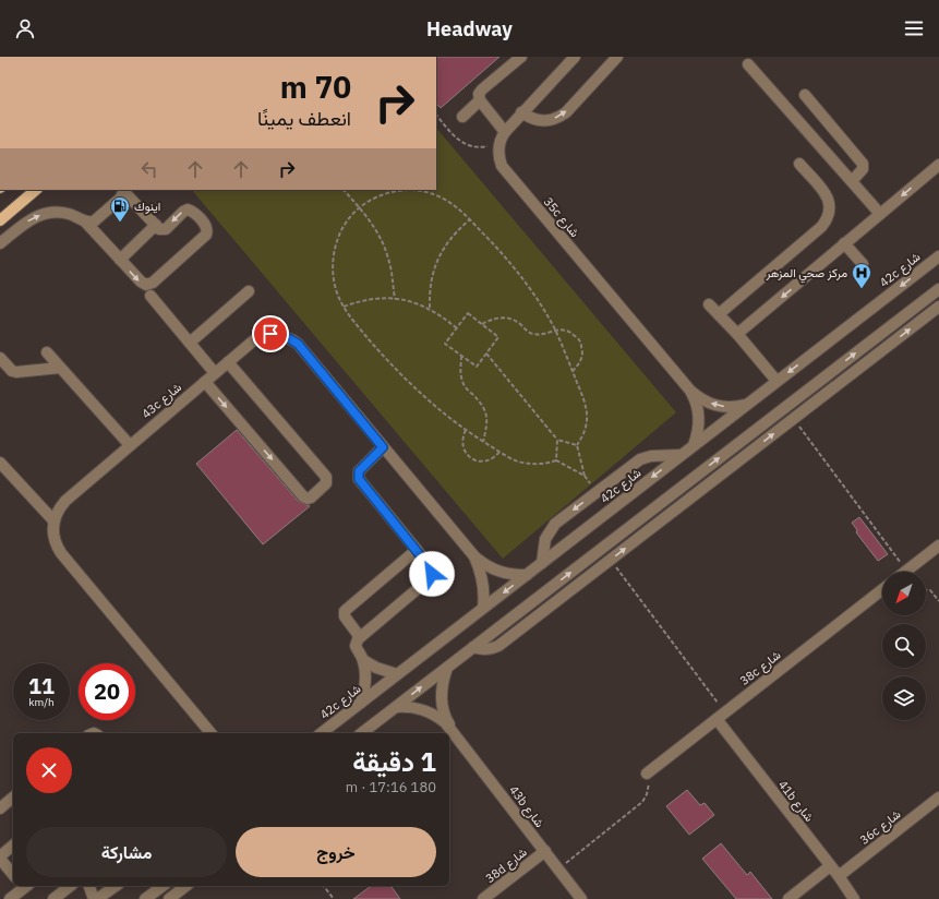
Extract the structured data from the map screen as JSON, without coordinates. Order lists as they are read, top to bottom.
{
  "streets": {
    "street": [
      "35c شارع",
      "42c شارع",
      "43c شارع",
      "38c شارع",
      "41b شارع",
      "43b شارع",
      "36c شارع",
      "38d شارع"
    ]
  },
  "crossings": [
    ["35c شارع", "42c شارع"],
    ["42c شارع", "43c شارع"],
    ["38c شارع", "41b شارع"],
    ["41b شارع", "36c شارع"],
    ["43b شارع", "38d شارع"]
  ],
  "places": {
    "fuel station": ["اينوك"],
    "hospital": ["مركز صحي المزهر"]
  },
  "north": "bottom left",
  "page": {
    "header": "Headway",
    "turn": ["70 m", "انعطف يمينًا"],
    "speed": "11 km/h",
    "limit": "20",
    "heading": ["1 دقيقة", "180 m · 17:16"],
    "buttons": ["خروج", "مشاركة"]
  }
}
